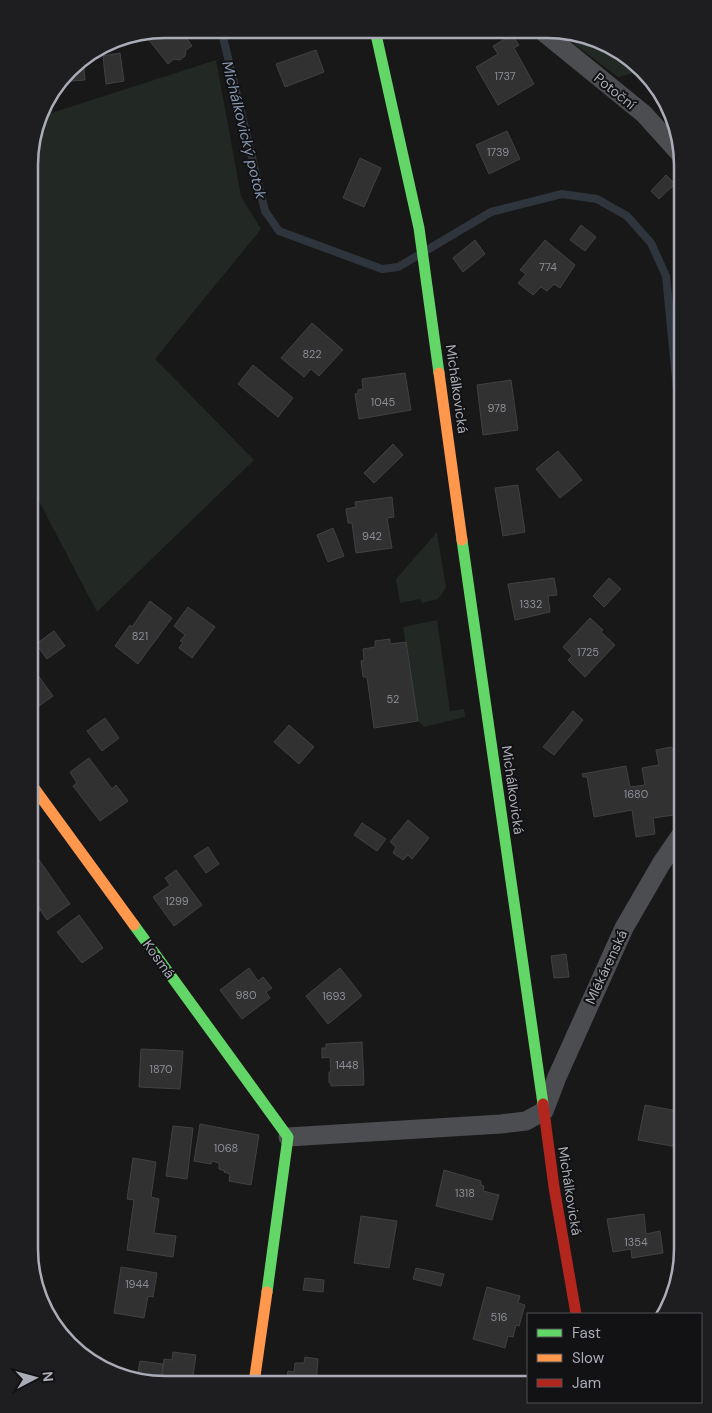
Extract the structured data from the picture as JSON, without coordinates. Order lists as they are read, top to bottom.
{
  "streets": {
    "street": [
      "Potoční",
      "Michálkovická",
      "Kosmá",
      "Mlékárenská"
    ]
  },
  "crossings": [
    ["Michálkovická", "Mlékárenská"]
  ],
  "water": ["Michálkovický potok"],
  "house_numbers": [
    "1737",
    "1739",
    "774",
    "822",
    "1045",
    "978",
    "942",
    "1332",
    "821",
    "1725",
    "52",
    "1680",
    "1299",
    "980",
    "1693",
    "1448",
    "1870",
    "1068",
    "1318",
    "1354",
    "1944",
    "516"
  ],
  "legend": ["Fast", "Slow", "Jam"],
  "north": "right"
}
